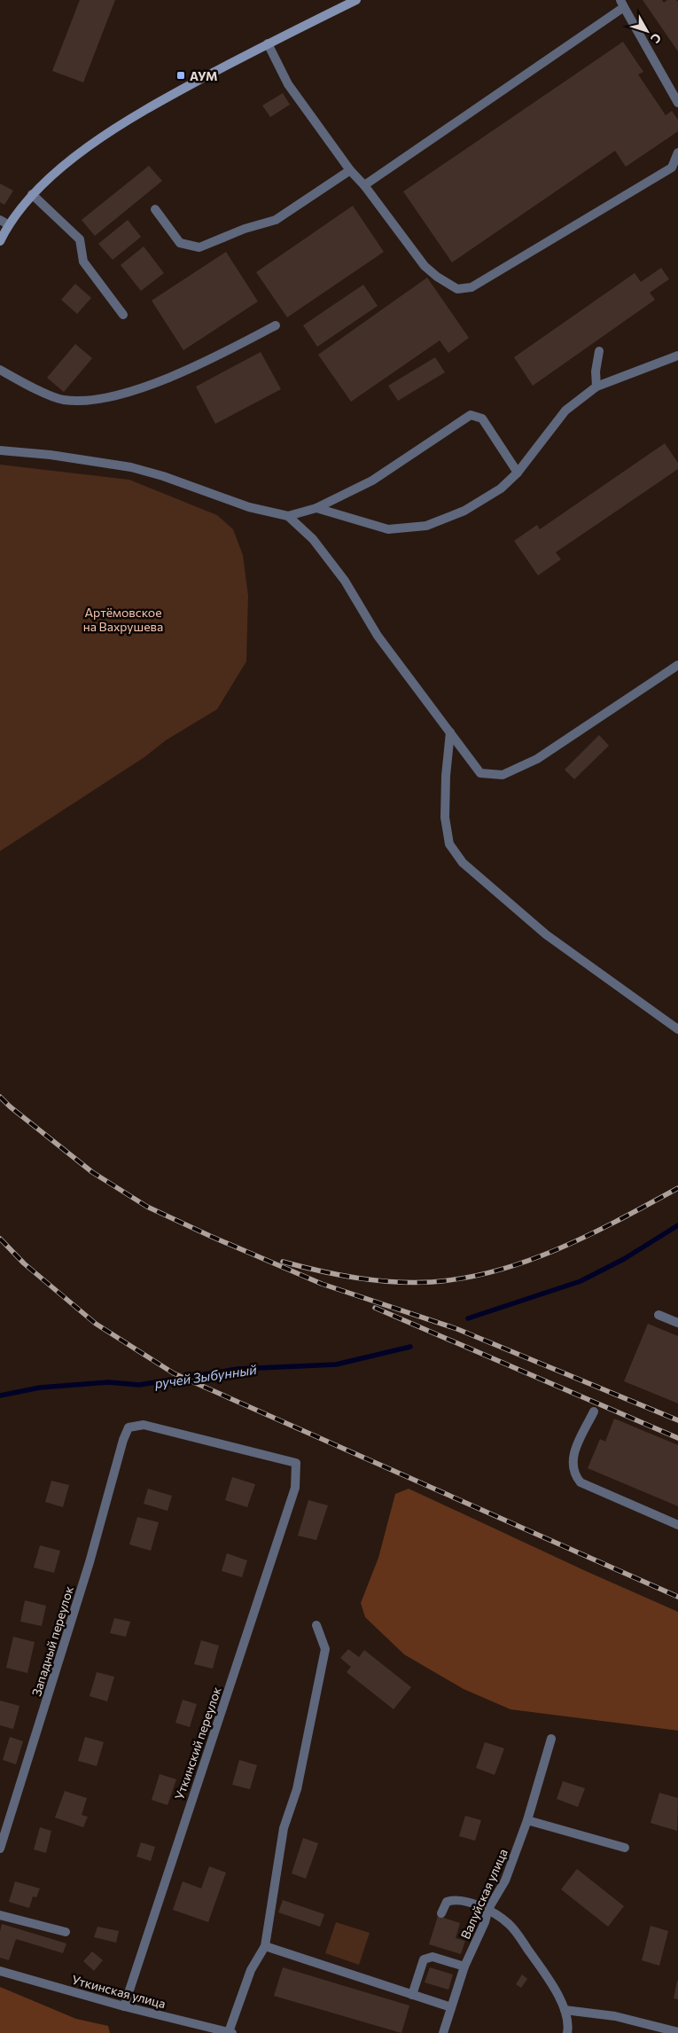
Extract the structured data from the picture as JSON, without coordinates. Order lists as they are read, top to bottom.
{
  "streets": {
    "street": [
      "Западный переулок",
      "Уткинский переулок",
      "Валуйская улица",
      "Уткинская улица"
    ]
  },
  "crossings": [
    ["Западный переулок", "Уткинский переулок"],
    ["Уткинский переулок", "Уткинская улица"]
  ],
  "water": ["ручей Зыбунный"],
  "parks": ["Артёмовское на Вахрушева"],
  "places": {
    "transit": ["АУМ"]
  },
  "north": "bottom right"
}
